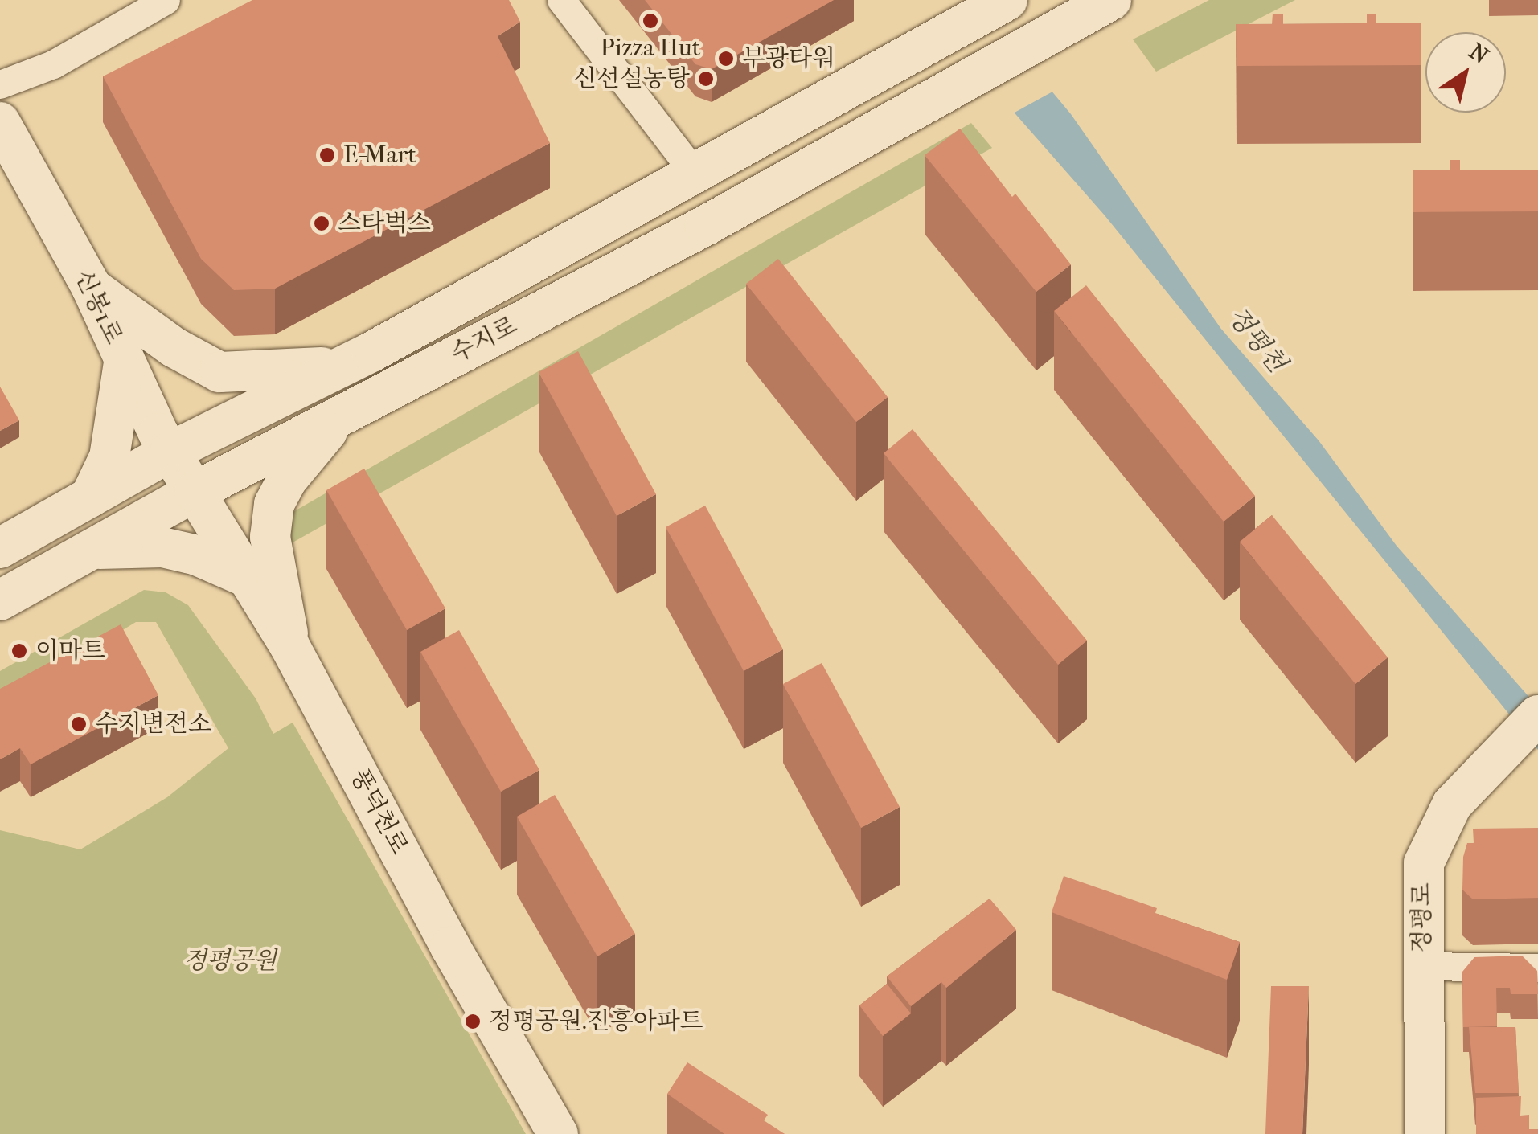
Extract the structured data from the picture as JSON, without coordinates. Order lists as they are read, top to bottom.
{
  "streets": {
    "main road": [
      "신봉1로",
      "수지로",
      "풍덕천로",
      "정평로"
    ]
  },
  "crossings": [
    ["신봉1로", "수지로"],
    ["신봉1로", "풍덕천로"],
    ["수지로", "풍덕천로"]
  ],
  "water": ["정평천"],
  "parks": ["정평공원"],
  "places": [
    "Pizza Hut",
    "부광타워",
    "신선설농탕",
    "E-Mart",
    "스타벅스",
    "이마트",
    "수지변전소",
    "정평공원.진흥아파트"
  ],
  "north": "top right"
}
